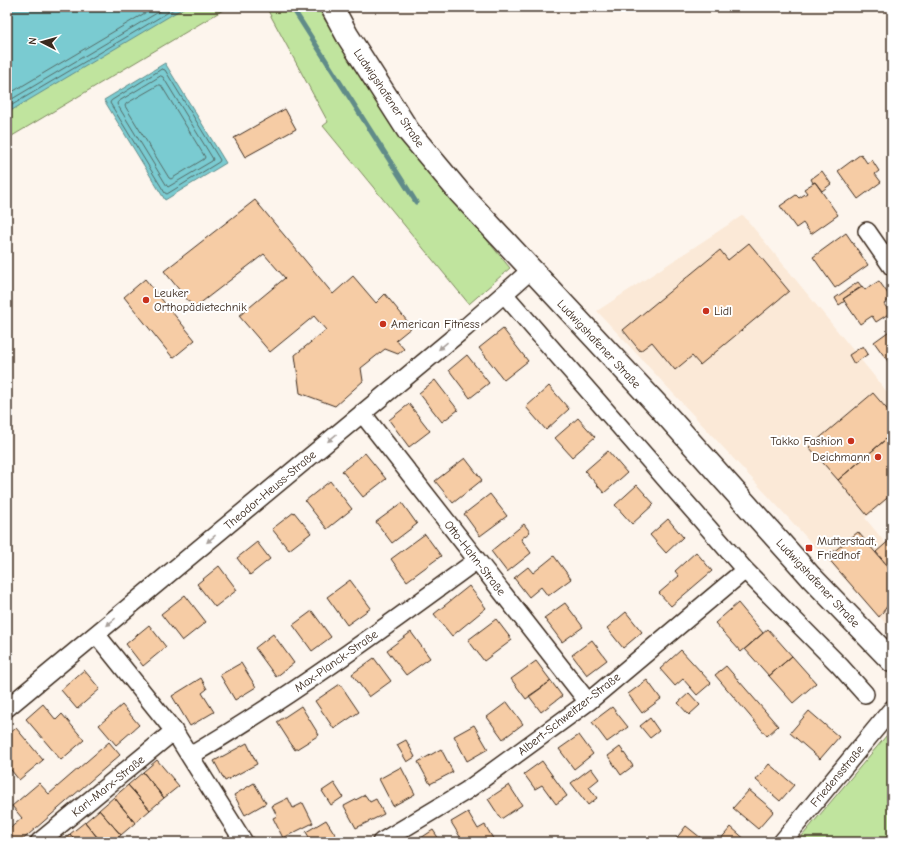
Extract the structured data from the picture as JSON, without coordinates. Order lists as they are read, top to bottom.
{
  "streets": {
    "main road": ["Ludwigshafener Straße"],
    "street": [
      "Theodor-Heuss-Straße",
      "Otto-Hahn-Straße",
      "Max-Planck-Straße",
      "Albert-Schweitzer-Straße",
      "Friedensstraße",
      "Karl-Marx-Straße"
    ]
  },
  "crossings": [
    ["Ludwigshafener Straße", "Theodor-Heuss-Straße"],
    ["Theodor-Heuss-Straße", "Otto-Hahn-Straße"],
    ["Otto-Hahn-Straße", "Max-Planck-Straße"],
    ["Otto-Hahn-Straße", "Albert-Schweitzer-Straße"]
  ],
  "one_way": ["Theodor-Heuss-Straße"],
  "places": {
    "other": [
      "Leuker Orthopädietechnik",
      "Lidl",
      "American Fitness",
      "Takko Fashion",
      "Deichmann"
    ],
    "transit": ["Mutterstadt, Friedhof"]
  },
  "north": "left"
}
